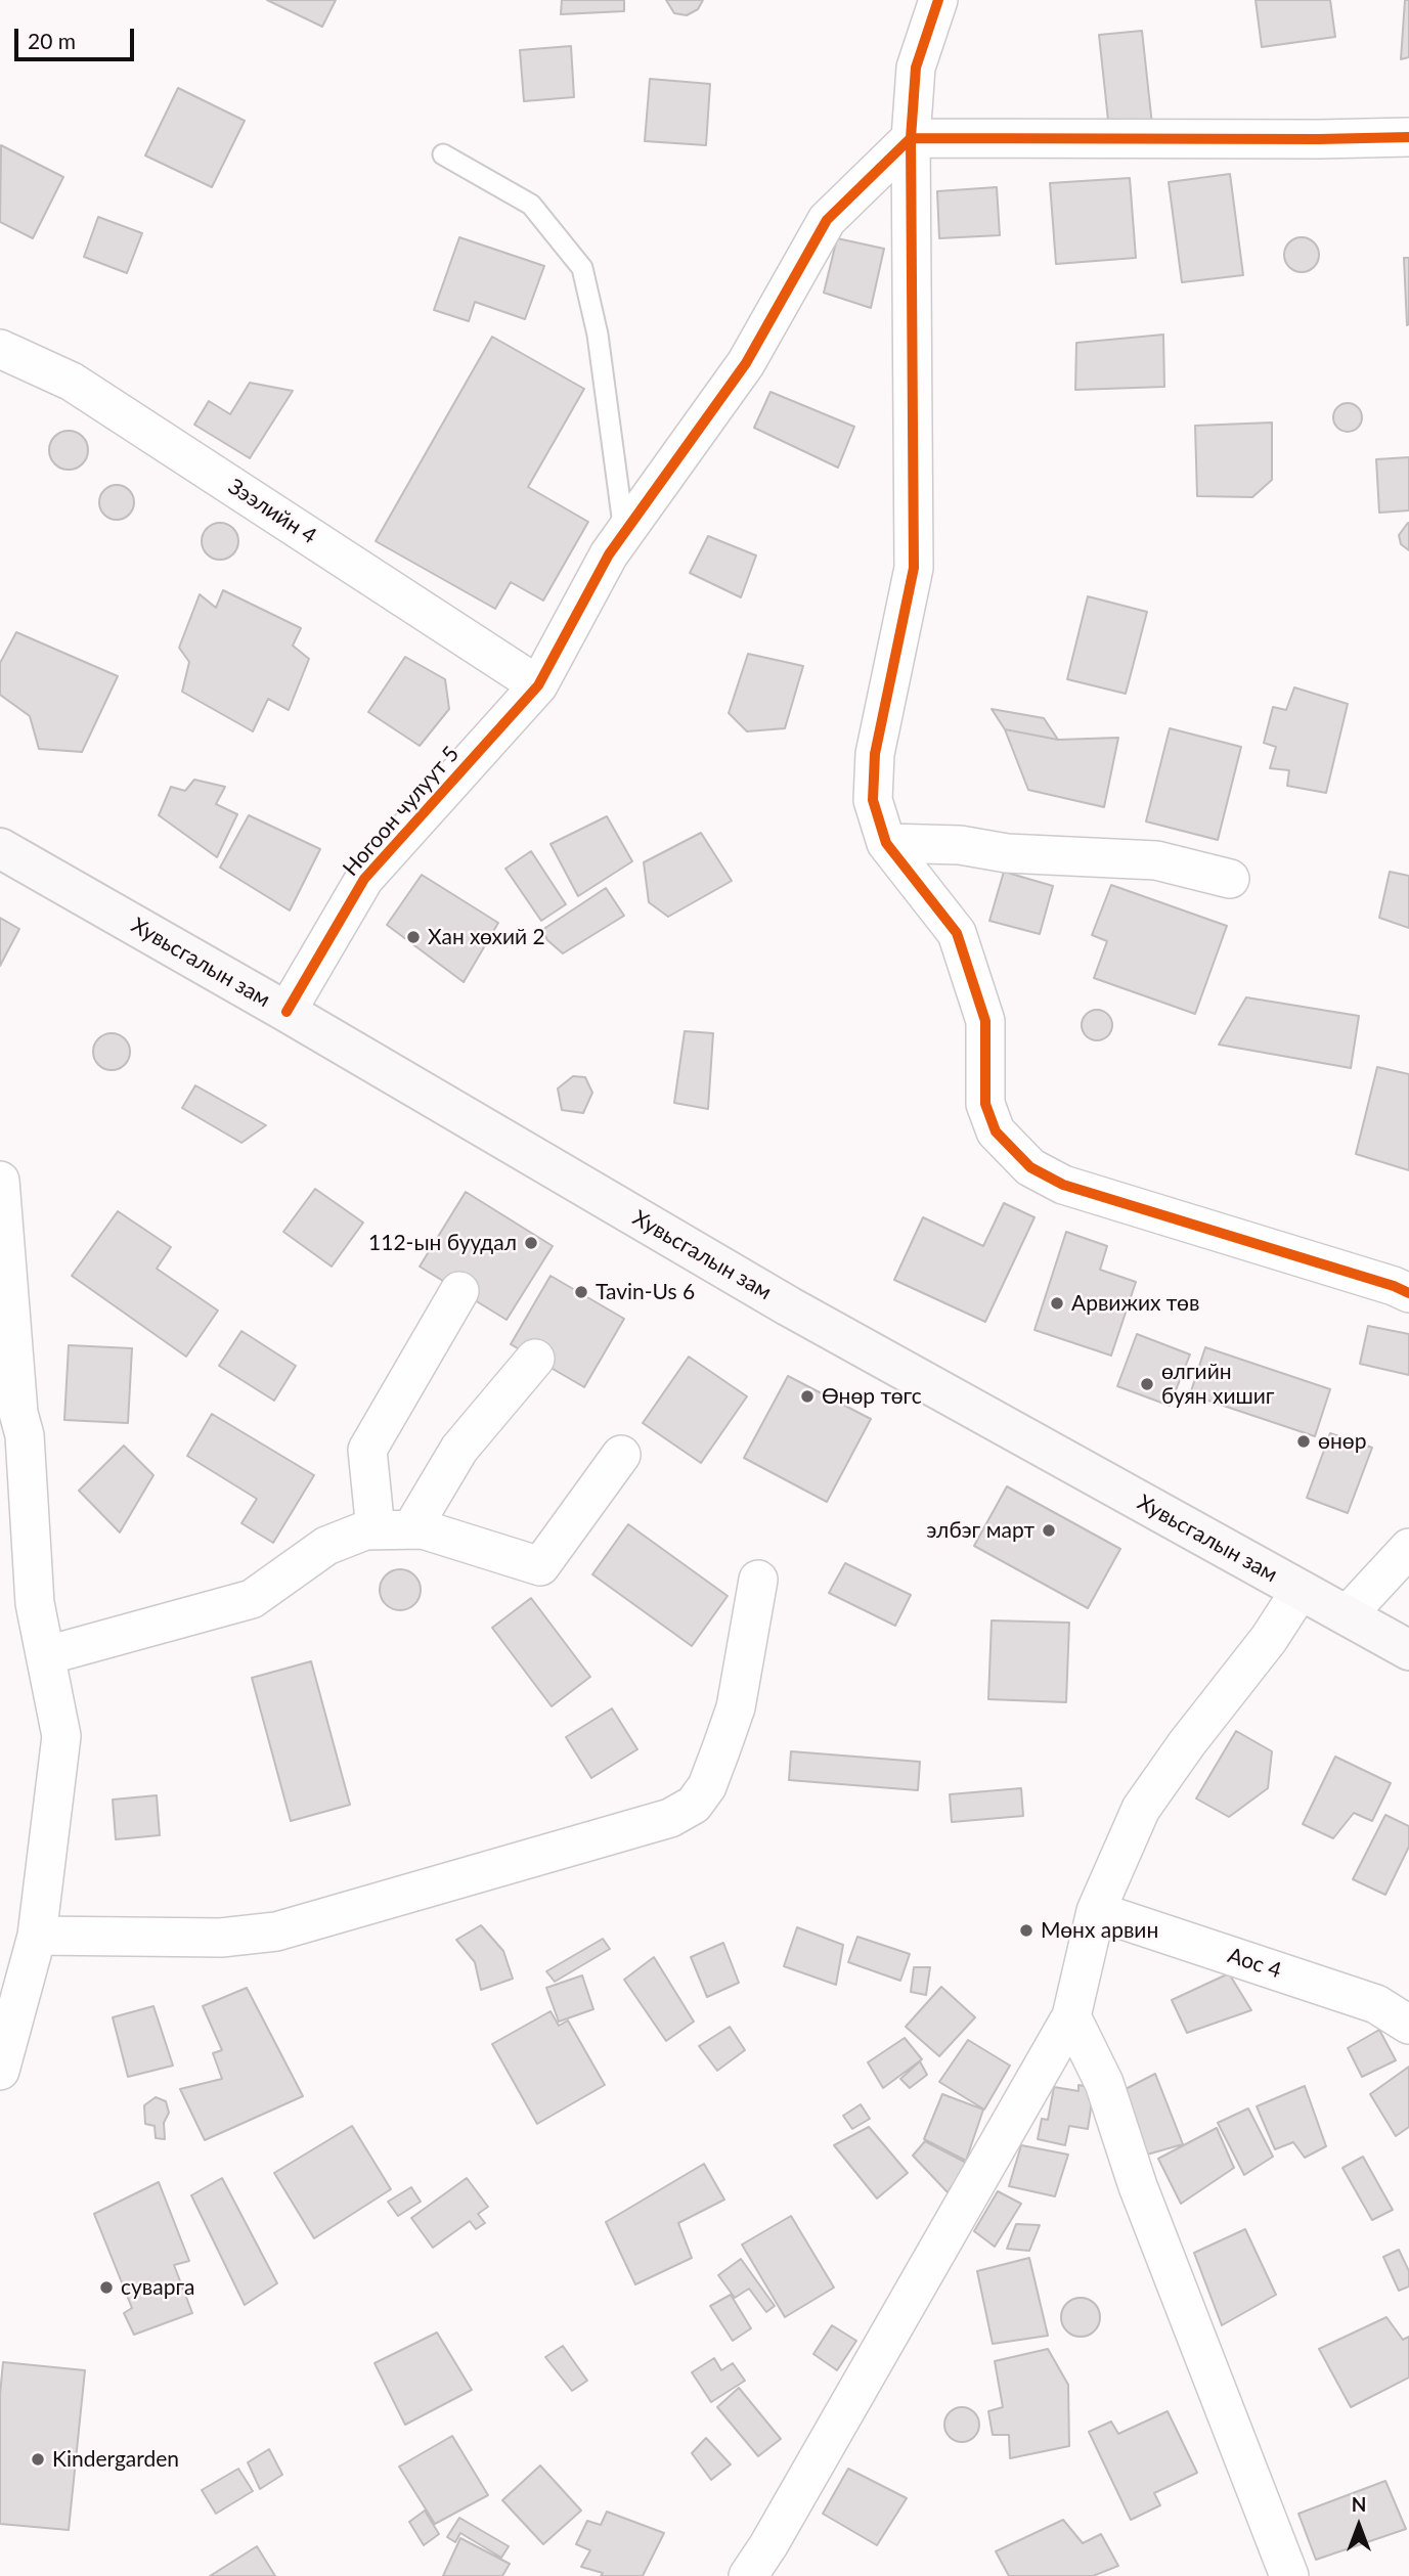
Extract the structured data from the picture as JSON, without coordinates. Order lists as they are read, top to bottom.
{
  "streets": {
    "main road": ["Хувьсгалын зам"],
    "street": ["Зээлийн 4", "Ногоон чулуут 5", "Аос 4"]
  },
  "crossings": [
    ["Зээлийн 4", "Ногоон чулуут 5"],
    ["Ногоон чулуут 5", "Хувьсгалын зам"]
  ],
  "places": [
    "Хан хөхий 2",
    "112-ын буудал",
    "Tavin-Us 6",
    "Арвижих төв",
    "өлгийн буян хишиг",
    "Өнөр төгс",
    "өнөр",
    "элбэг март",
    "Мөнх арвин",
    "суварга",
    "Kindergarden"
  ],
  "scale_bar": "20 m",
  "north": "top"
}
